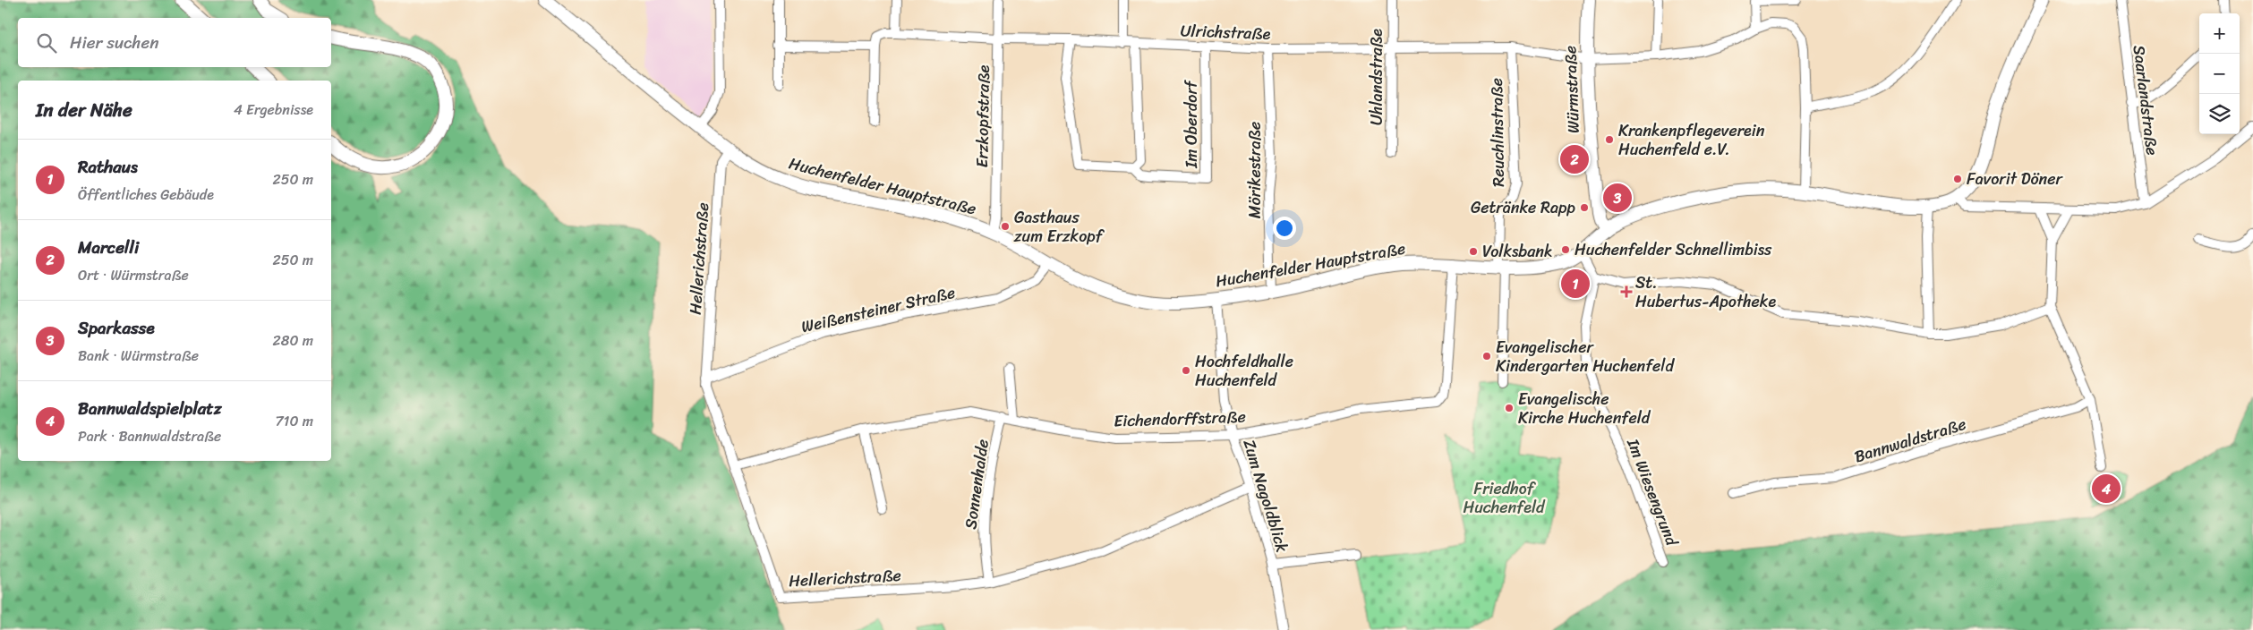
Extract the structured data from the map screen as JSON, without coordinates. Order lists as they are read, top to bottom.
{
  "streets": {
    "main road": ["Würmstraße", "Huchenfelder Hauptstraße"],
    "street": [
      "Ulrichstraße",
      "Uhlandstraße",
      "Saarlandstraße",
      "Erzkopfstraße",
      "Im Oberdorf",
      "Reuchlinstraße",
      "Mörikestraße",
      "Hellerichstraße",
      "Weißensteiner Straße",
      "Eichendorffstraße",
      "Bannwaldstraße",
      "Sonnenhalde",
      "Im Wiesengrund",
      "Zum Nagoldblick"
    ]
  },
  "crossings": [
    ["Ulrichstraße", "Uhlandstraße"],
    ["Ulrichstraße", "Würmstraße"],
    ["Ulrichstraße", "Erzkopfstraße"],
    ["Ulrichstraße", "Im Oberdorf"],
    ["Ulrichstraße", "Reuchlinstraße"],
    ["Ulrichstraße", "Mörikestraße"],
    ["Würmstraße", "Huchenfelder Hauptstraße"],
    ["Erzkopfstraße", "Huchenfelder Hauptstraße"],
    ["Reuchlinstraße", "Huchenfelder Hauptstraße"],
    ["Mörikestraße", "Huchenfelder Hauptstraße"],
    ["Huchenfelder Hauptstraße", "Hellerichstraße"],
    ["Huchenfelder Hauptstraße", "Weißensteiner Straße"],
    ["Huchenfelder Hauptstraße", "Eichendorffstraße"],
    ["Huchenfelder Hauptstraße", "Zum Nagoldblick"],
    ["Hellerichstraße", "Weißensteiner Straße"],
    ["Hellerichstraße", "Eichendorffstraße"],
    ["Hellerichstraße", "Sonnenhalde"],
    ["Hellerichstraße", "Zum Nagoldblick"],
    ["Eichendorffstraße", "Sonnenhalde"],
    ["Eichendorffstraße", "Zum Nagoldblick"]
  ],
  "parks": ["Friedhof Huchenfeld"],
  "places": {
    "other": [
      "Krankenpflegeverein Huchenfeld e.V.",
      "Favorit Döner",
      "Getränke Rapp",
      "Gasthaus zum Erzkopf",
      "Huchenfelder Schnellimbiss",
      "Volksbank",
      "Evangelischer Kindergarten Huchenfeld",
      "Hochfeldhalle Huchenfeld",
      "Evangelische Kirche Huchenfeld"
    ],
    "health": ["St. Hubertus-Apotheke"]
  },
  "page": {
    "map_buttons": ["+", "−"],
    "search": "Hier suchen",
    "heading": ["In der Nähe", "4 Ergebnisse"],
    "list": [
      {
        "mark": "1",
        "name": "Rathaus",
        "note": "Öffentliches Gebäude",
        "value": "250 m"
      },
      {
        "mark": "2",
        "name": "Marcelli",
        "note": "Ort · Würmstraße",
        "value": "250 m"
      },
      {
        "mark": "3",
        "name": "Sparkasse",
        "note": "Bank · Würmstraße",
        "value": "280 m"
      },
      {
        "mark": "4",
        "name": "Bannwaldspielplatz",
        "note": "Park · Bannwaldstraße",
        "value": "710 m"
      }
    ],
    "pins": [
      "2",
      "3",
      "1",
      "4"
    ]
  }
}
